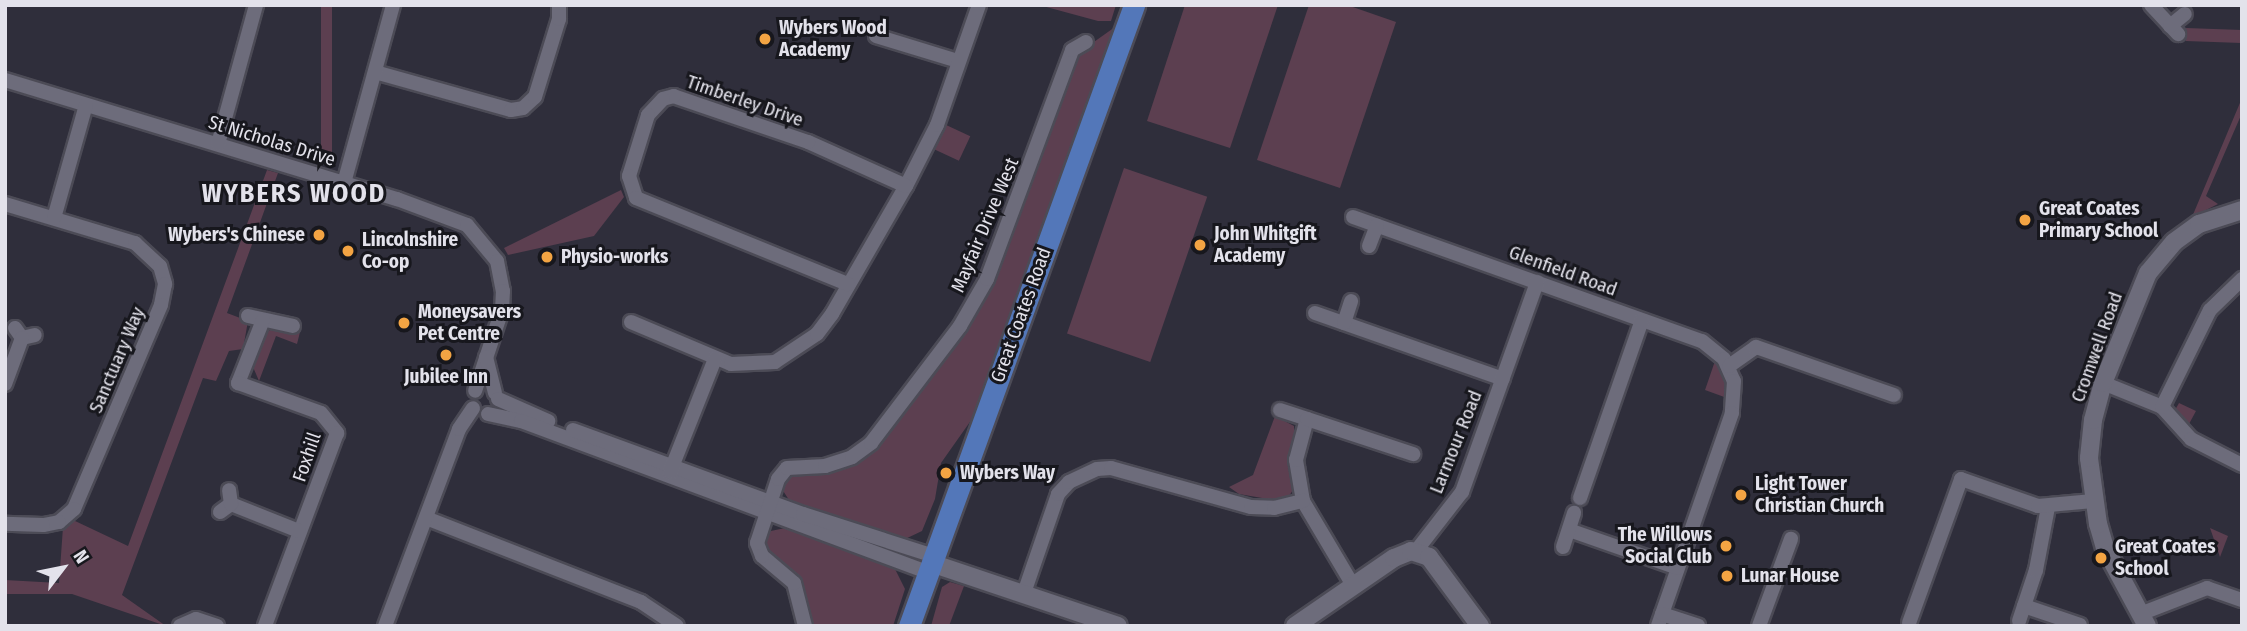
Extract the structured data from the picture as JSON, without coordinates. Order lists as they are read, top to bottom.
{
  "streets": {
    "main road": ["Great Coates Road"],
    "street": [
      "Timberley Drive",
      "St Nicholas Drive",
      "Mayfair Drive West",
      "Glenfield Road",
      "Cromwell Road",
      "Sanctuary Way",
      "Larmour Road",
      "Foxhill"
    ]
  },
  "crossings": [
    ["Glenfield Road", "Larmour Road"]
  ],
  "districts": ["WYBERS WOOD"],
  "places": [
    "Wybers Wood Academy",
    "Great Coates Primary School",
    "Wybers's Chinese",
    "John Whitgift Academy",
    "Lincolnshire Co-op",
    "Physio-works",
    "Moneysavers Pet Centre",
    "Jubilee Inn",
    "Wybers Way",
    "Light Tower Christian Church",
    "The Willows Social Club",
    "Great Coates School",
    "Lunar House"
  ],
  "north": "top right"
}
